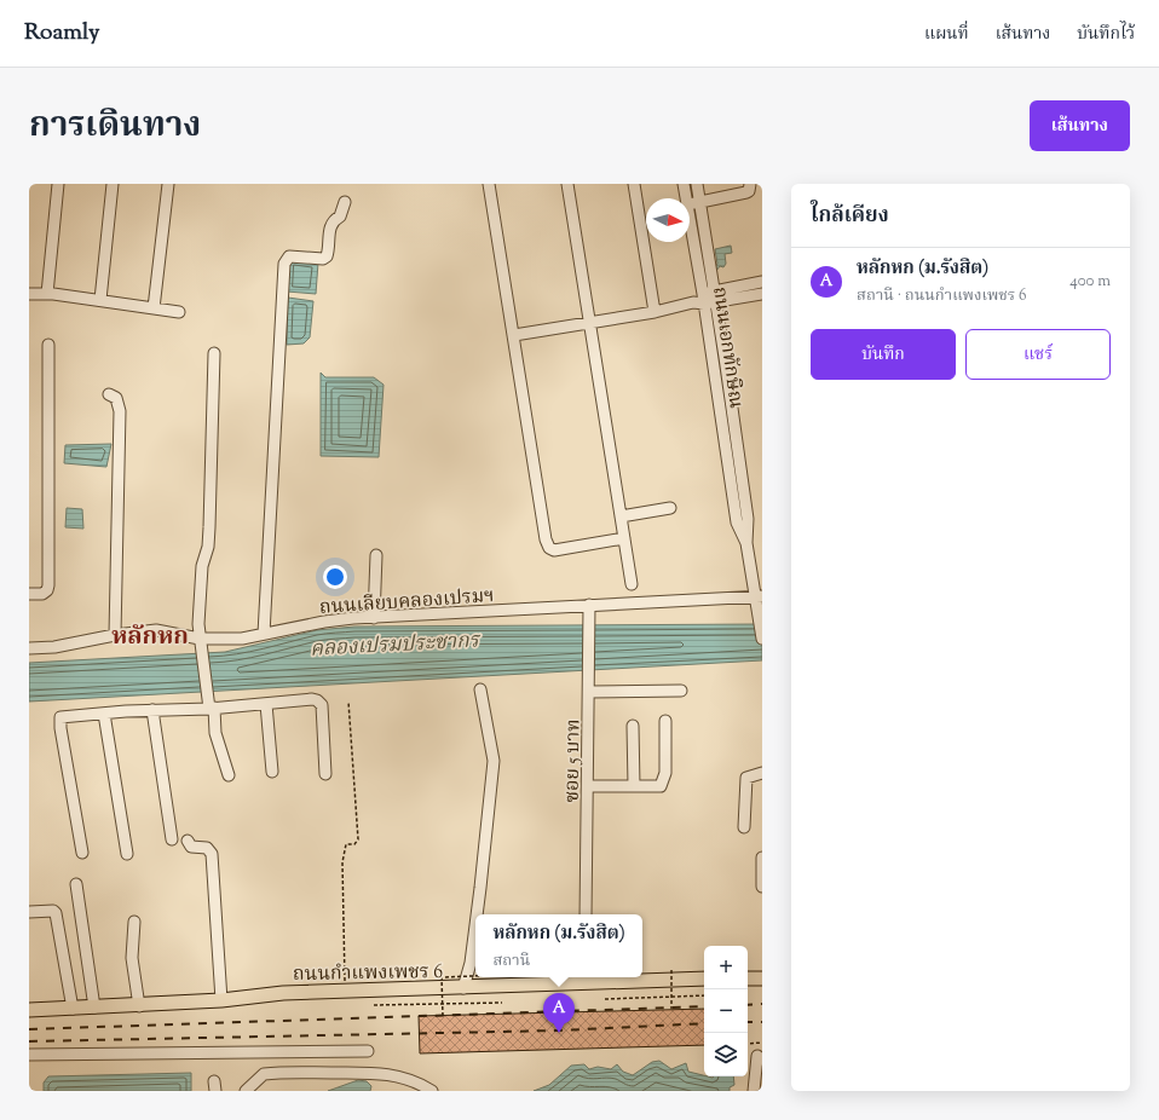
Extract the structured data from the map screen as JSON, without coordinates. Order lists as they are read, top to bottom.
{
  "streets": {
    "main road": ["ถนนกำแพงเพชร 6"],
    "street": ["ถนนเอกทักษิณ", "ถนนเลียบคลองเปรมฯ", "ซอย 5 บาท"]
  },
  "crossings": [
    ["ถนนเอกทักษิณ", "ถนนเลียบคลองเปรมฯ"],
    ["ถนนเลียบคลองเปรมฯ", "ซอย 5 บาท"]
  ],
  "districts": ["หลักหก"],
  "water": ["คลองเปรมประชากร"],
  "north": "right",
  "page": {
    "header": "Roamly",
    "nav": ["แผนที่", "เส้นทาง", "บันทึกไว้"],
    "title": "การเดินทาง",
    "buttons": [
      "เส้นทาง",
      ["บันทึก", "แชร์"]
    ],
    "heading": "ใกล้เคียง",
    "list": [
      {
        "mark": "A",
        "name": "หลักหก (ม.รังสิต)",
        "note": "สถานี · ถนนกำแพงเพชร 6",
        "value": "400 m"
      }
    ],
    "popup": ["หลักหก (ม.รังสิต)", "สถานี"],
    "map_buttons": ["+", "−"],
    "pins": "A"
  }
}
